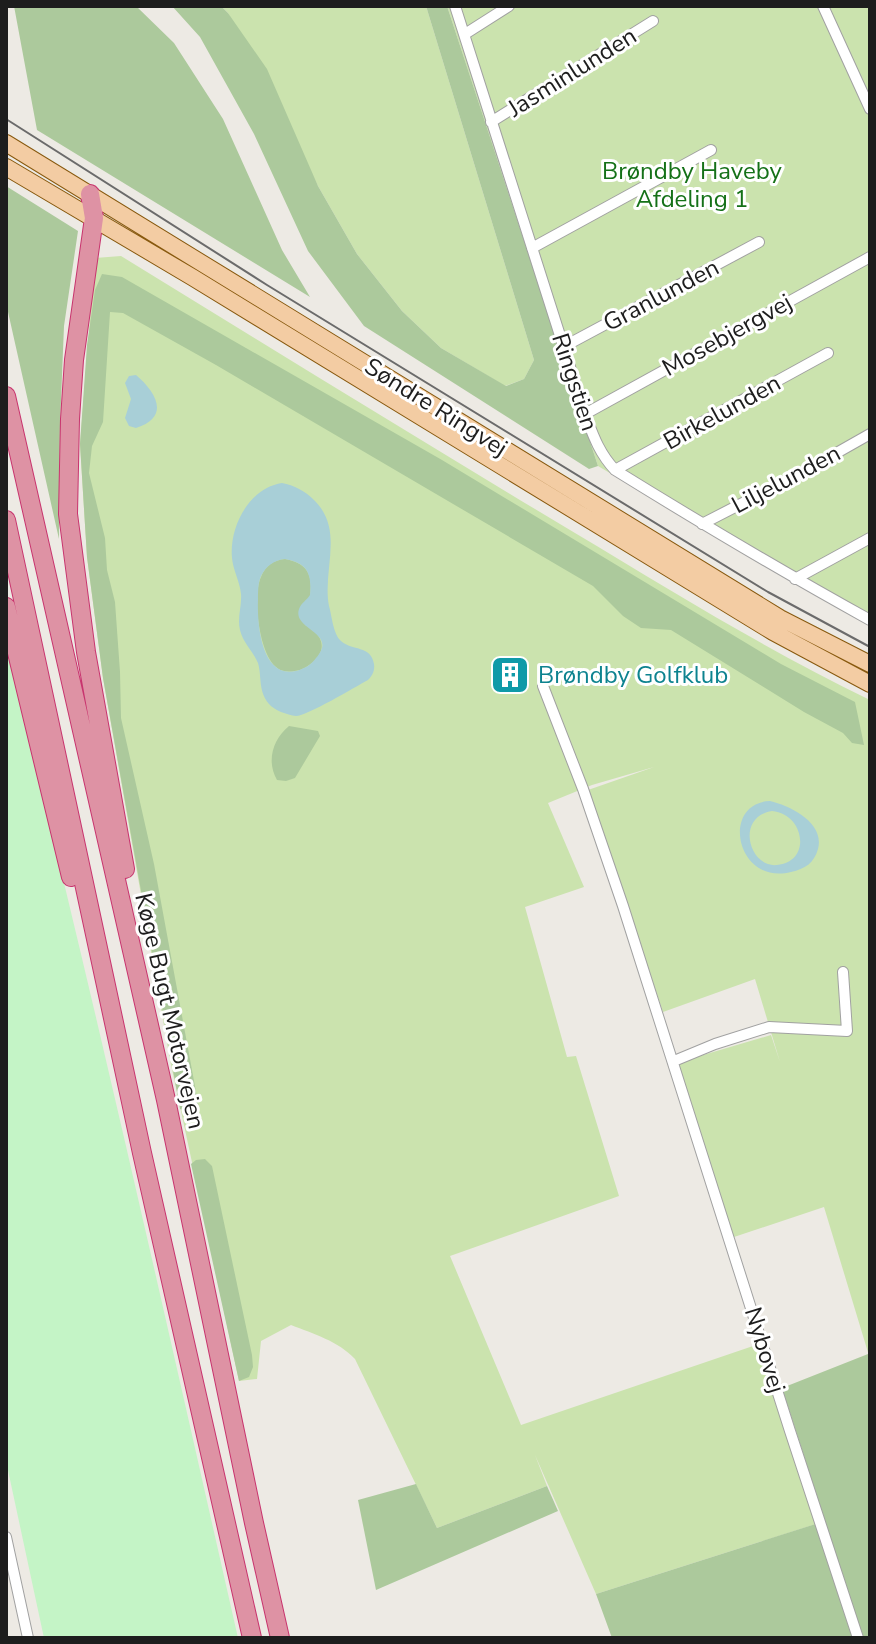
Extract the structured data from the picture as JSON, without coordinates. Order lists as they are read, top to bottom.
{
  "streets": {
    "highway": ["Køge Bugt Motorvejen"],
    "main road": ["Søndre Ringvej"],
    "street": [
      "Jasminlunden",
      "Granlunden",
      "Mosebjergvej",
      "Ringstien",
      "Birkelunden",
      "Liljelunden",
      "Nybovej"
    ]
  },
  "crossings": [
    ["Jasminlunden", "Ringstien"],
    ["Granlunden", "Ringstien"],
    ["Mosebjergvej", "Ringstien"],
    ["Ringstien", "Birkelunden"],
    ["Ringstien", "Liljelunden"]
  ],
  "parks": ["Brøndby Haveby Afdeling 1"],
  "places": {
    "building": ["Brøndby Golfklub"]
  }
}
